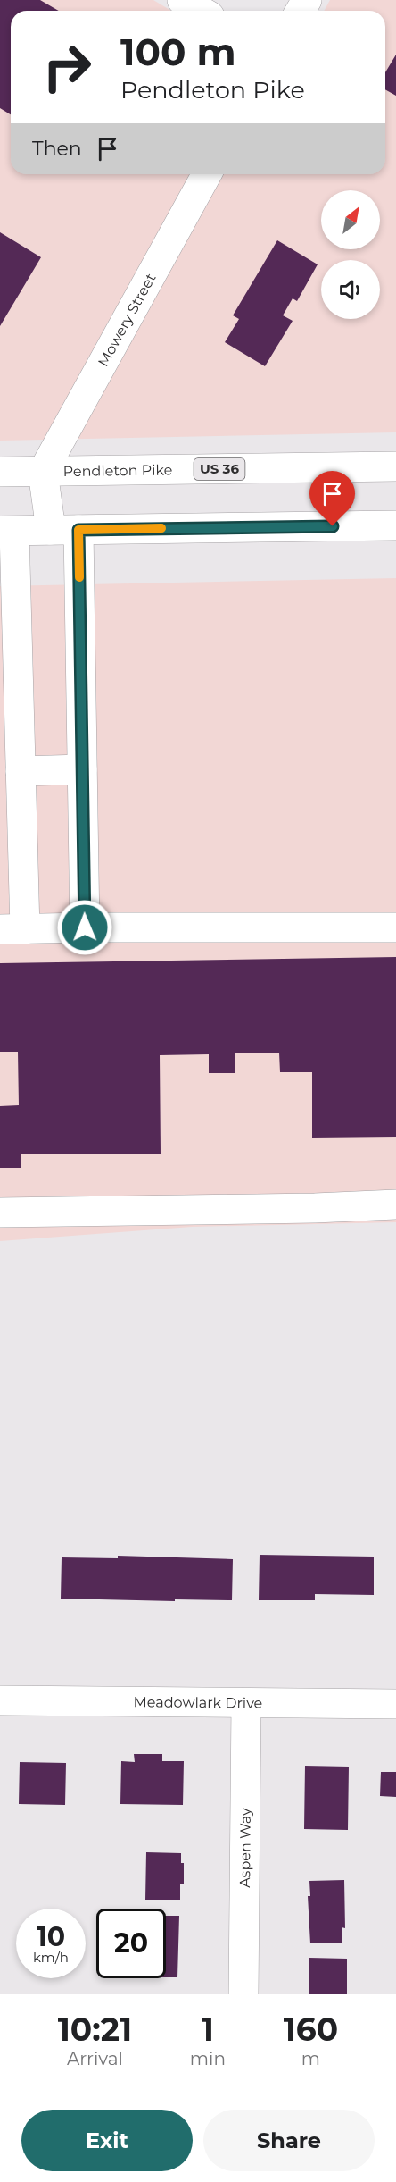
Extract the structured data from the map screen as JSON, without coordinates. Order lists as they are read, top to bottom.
{
  "streets": {
    "street": [
      "Mowery Street",
      "US 36",
      "Pendleton Pike",
      "Meadowlark Drive",
      "Aspen Way"
    ]
  },
  "crossings": [
    ["Mowery Street", "Pendleton Pike"],
    ["Meadowlark Drive", "Aspen Way"]
  ],
  "north": "top right",
  "page": {
    "turn": ["100 m", "Pendleton Pike"],
    "then": "Then",
    "speed": "10 km/h",
    "limit": "20",
    "eta": [
      "10:21",
      "Arrival",
      "1",
      "min",
      "160",
      "m"
    ],
    "buttons": ["Exit", "Share"]
  }
}
